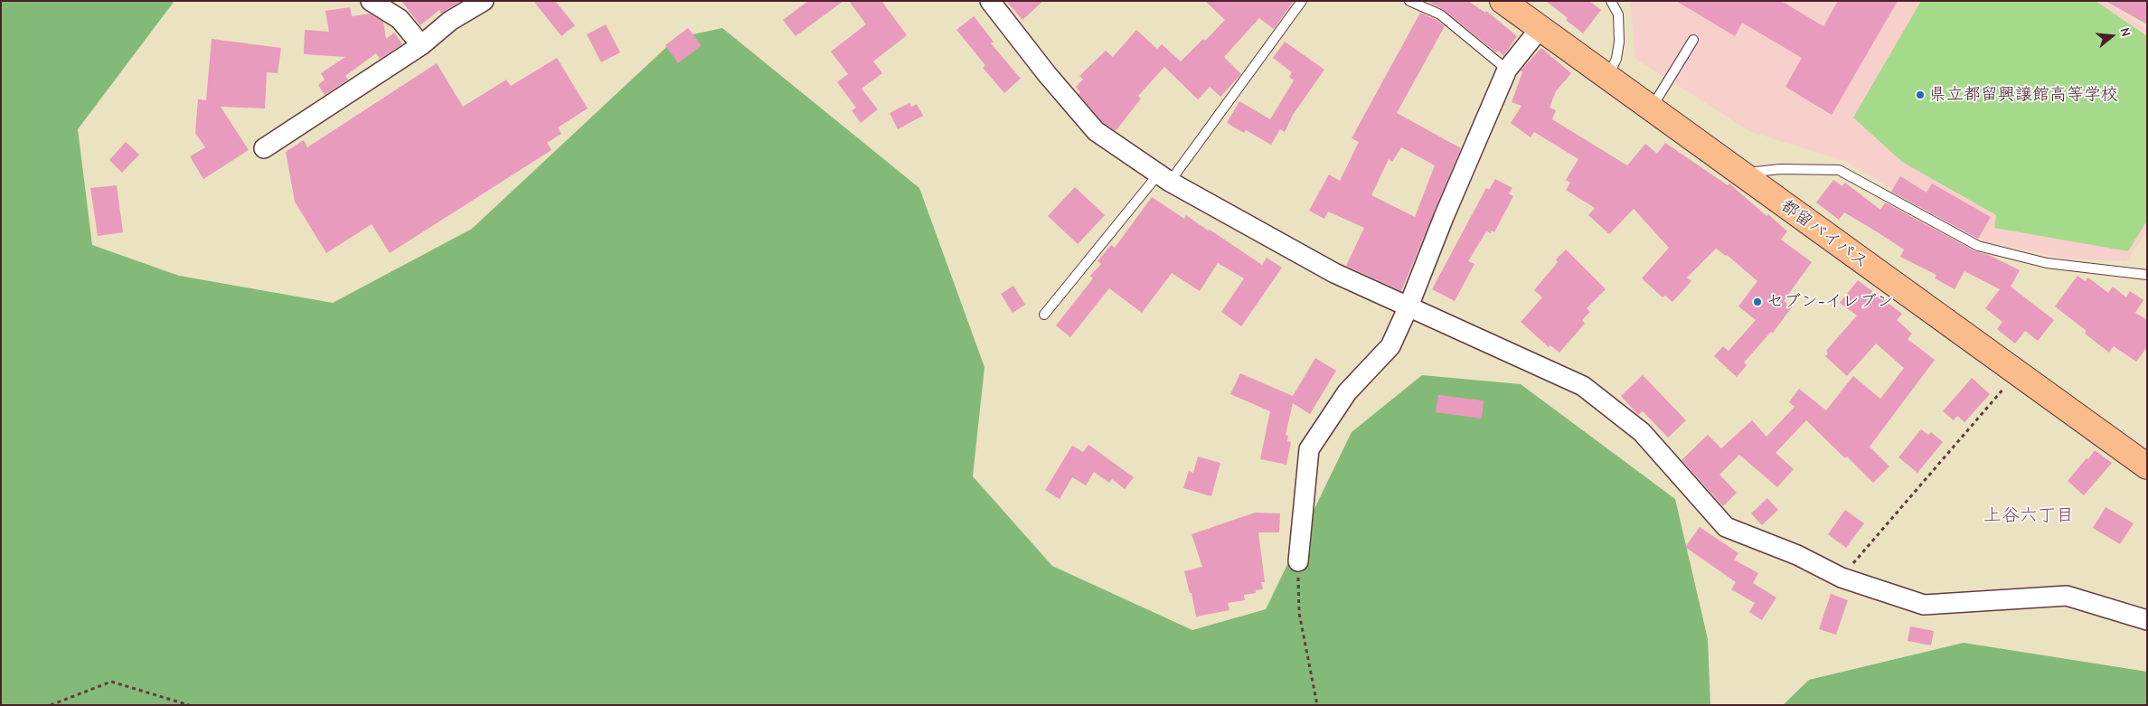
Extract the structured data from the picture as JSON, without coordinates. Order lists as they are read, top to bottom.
{
  "streets": {
    "highway": ["都留バイパス"]
  },
  "districts": ["上谷六丁目"],
  "places": ["県立都留興譲館高等学校", "セブン-イレブン"],
  "north": "right"
}
